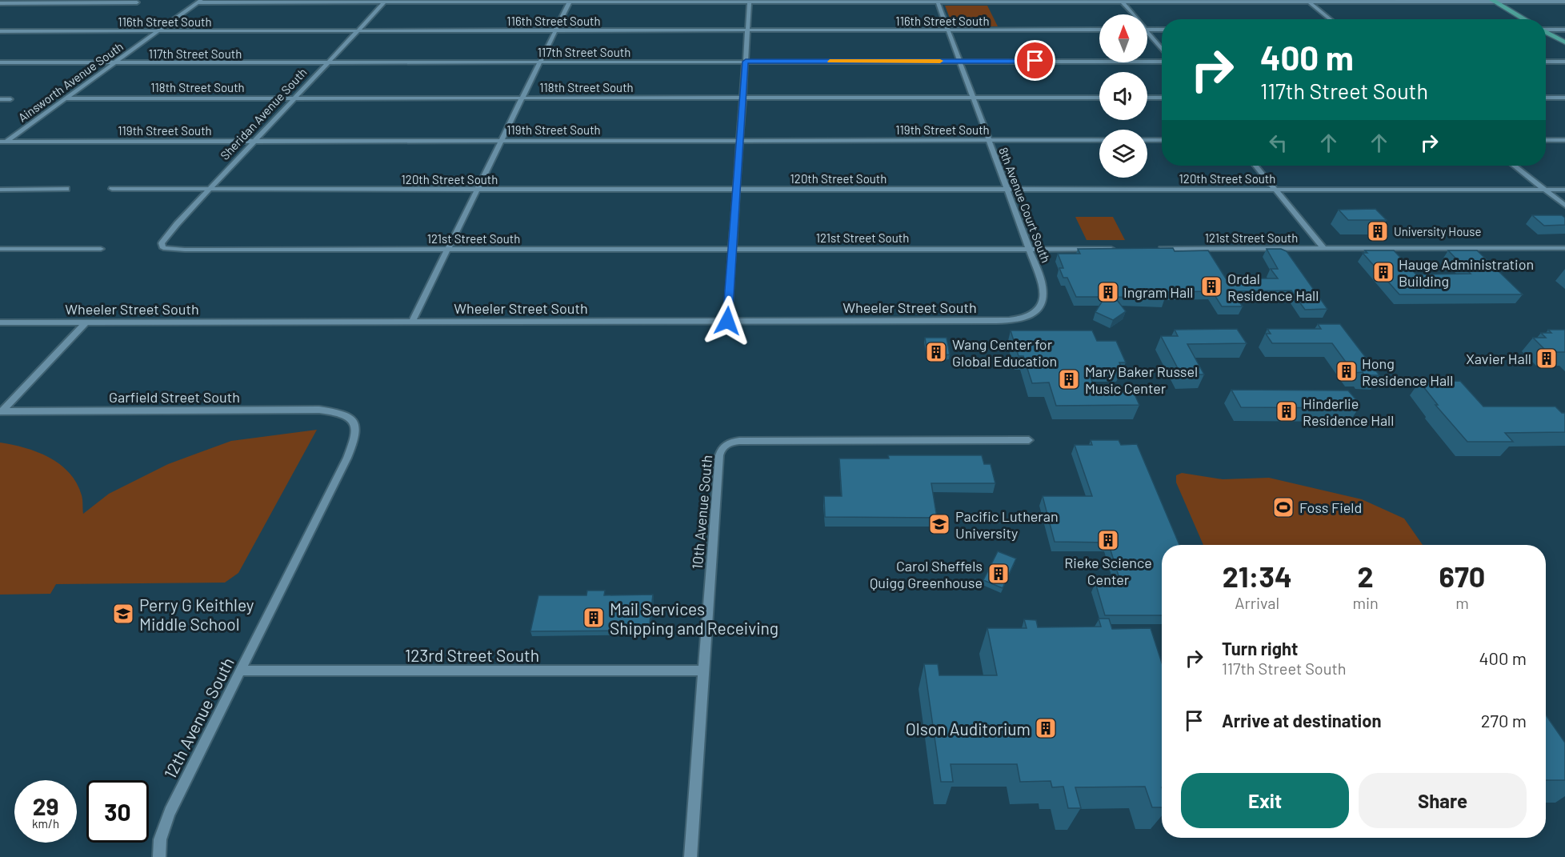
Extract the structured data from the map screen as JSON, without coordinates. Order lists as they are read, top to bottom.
{
  "streets": {
    "street": [
      "116th Street South",
      "117th Street South",
      "Ainsworth Avenue South",
      "118th Street South",
      "Sheridan Avenue South",
      "119th Street South",
      "120th Street South",
      "8th Avenue Court South",
      "121st Street South",
      "Wheeler Street South",
      "Garfield Street South",
      "10th Avenue South",
      "123rd Street South",
      "12th Avenue South"
    ]
  },
  "crossings": [
    ["116th Street South", "Ainsworth Avenue South"],
    ["116th Street South", "Sheridan Avenue South"],
    ["116th Street South", "8th Avenue Court South"],
    ["117th Street South", "Ainsworth Avenue South"],
    ["117th Street South", "Sheridan Avenue South"],
    ["117th Street South", "8th Avenue Court South"],
    ["Ainsworth Avenue South", "118th Street South"],
    ["Ainsworth Avenue South", "119th Street South"],
    ["118th Street South", "Sheridan Avenue South"],
    ["118th Street South", "8th Avenue Court South"],
    ["Sheridan Avenue South", "119th Street South"],
    ["Sheridan Avenue South", "120th Street South"],
    ["Sheridan Avenue South", "121st Street South"],
    ["119th Street South", "8th Avenue Court South"],
    ["120th Street South", "8th Avenue Court South"],
    ["8th Avenue Court South", "121st Street South"],
    ["8th Avenue Court South", "Wheeler Street South"],
    ["Garfield Street South", "12th Avenue South"],
    ["10th Avenue South", "123rd Street South"],
    ["123rd Street South", "12th Avenue South"]
  ],
  "places": {
    "building": [
      "University House",
      "Hauge Administration Building",
      "Ordal Residence Hall",
      "Ingram Hall",
      "Wang Center for Global Education",
      "Xavier Hall",
      "Hong Residence Hall",
      "Mary Baker Russel Music Center",
      "Hinderlie Residence Hall",
      "Rieke Science Center",
      "Carol Sheffels Quigg Greenhouse",
      "Mail Services Shipping and Receiving",
      "Olson Auditorium"
    ],
    "sports": ["Foss Field"],
    "school or university": ["Pacific Lutheran University", "Perry G Keithley Middle School"]
  },
  "north": "top",
  "page": {
    "turn": ["400 m", "117th Street South"],
    "eta": [
      "21:34",
      "Arrival",
      "2",
      "min",
      "670",
      "m"
    ],
    "list": [
      {
        "name": "Turn right",
        "note": "117th Street South",
        "value": "400 m"
      },
      {
        "name": "Arrive at destination",
        "value": "270 m"
      }
    ],
    "buttons": ["Exit", "Share"],
    "speed": "29 km/h",
    "limit": "30"
  }
}
